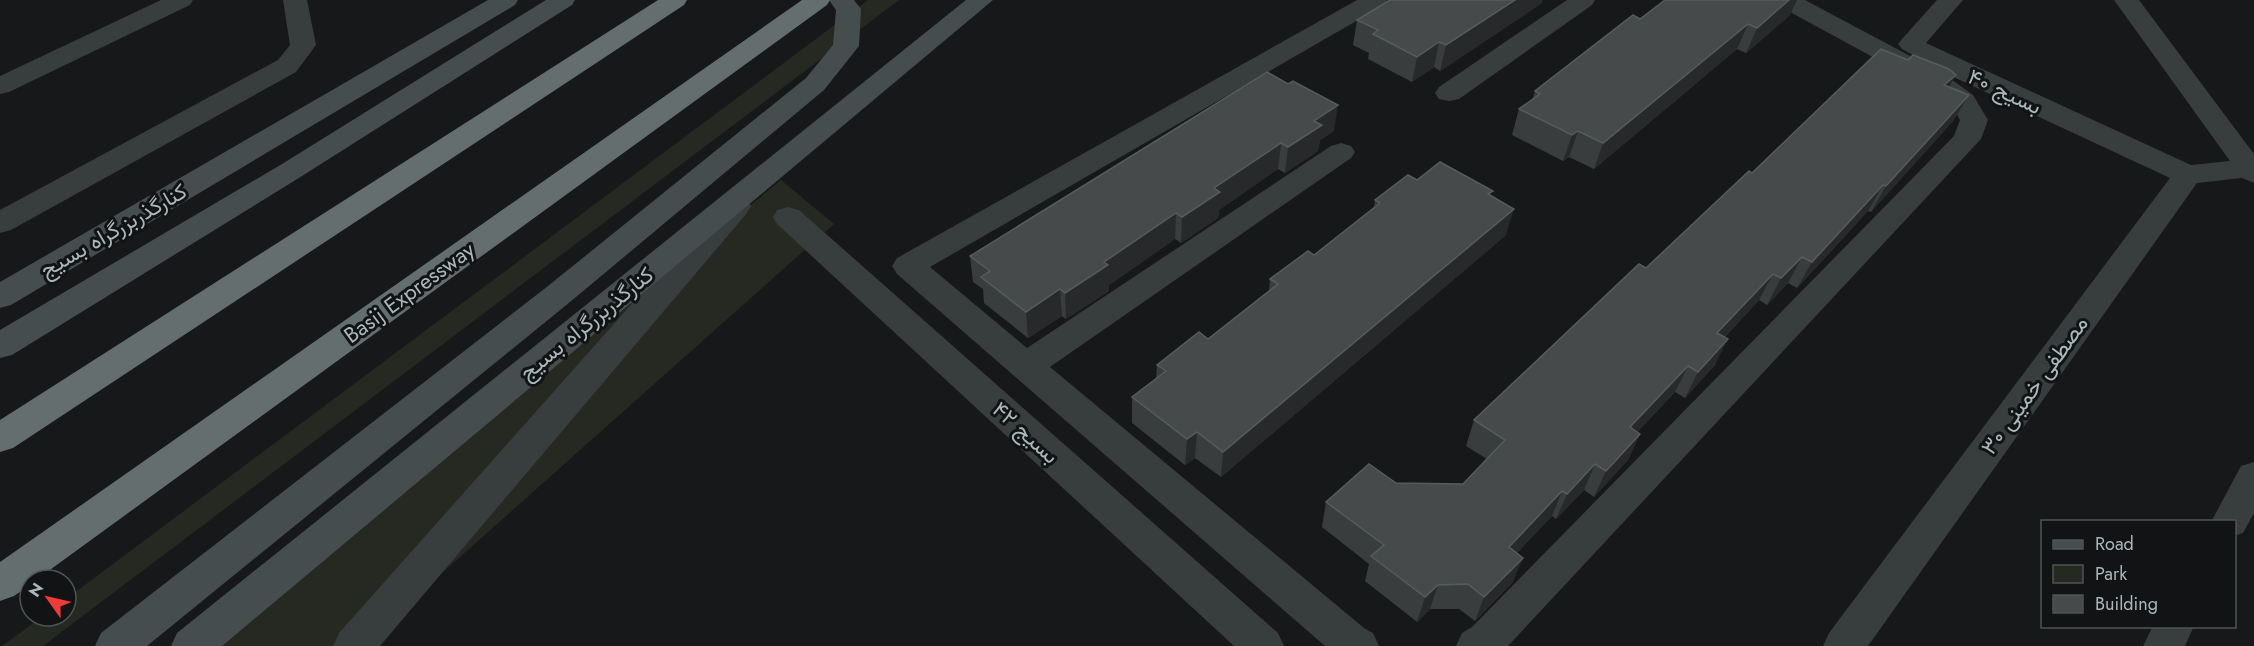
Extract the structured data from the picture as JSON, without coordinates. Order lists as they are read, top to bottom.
{
  "streets": {
    "highway": ["Basij Expressway"],
    "main road": ["کنارگذربزرگراه بسیج"],
    "street": ["بسیج ۴۰", "مصطفی خمینی ۳۰", "بسیج ۴۲"]
  },
  "crossings": [
    ["بسیج ۴۰", "مصطفی خمینی ۳۰"]
  ],
  "legend": ["Road", "Park", "Building"],
  "north": "top left"
}
